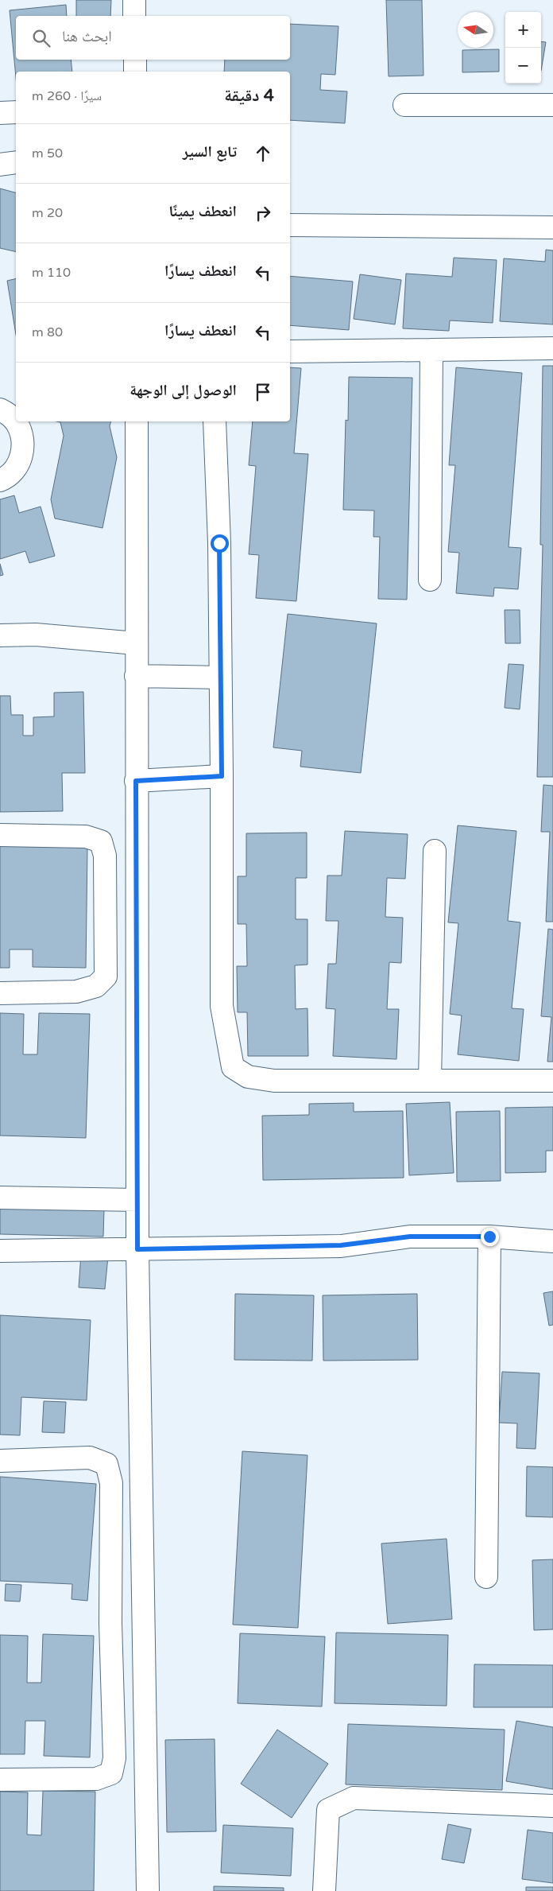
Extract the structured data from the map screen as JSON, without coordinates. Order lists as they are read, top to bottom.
{
  "north": "left",
  "page": {
    "map_buttons": ["+", "−"],
    "search": "ابحث هنا",
    "heading": ["4 دقيقة", "سيرًا · 260 m"],
    "list": [
      ["تابع السير", "50 m"],
      ["انعطف يمينًا", "20 m"],
      ["انعطف يسارًا", "110 m"],
      ["انعطف يسارًا", "80 m"],
      "الوصول إلى الوجهة"
    ]
  }
}
